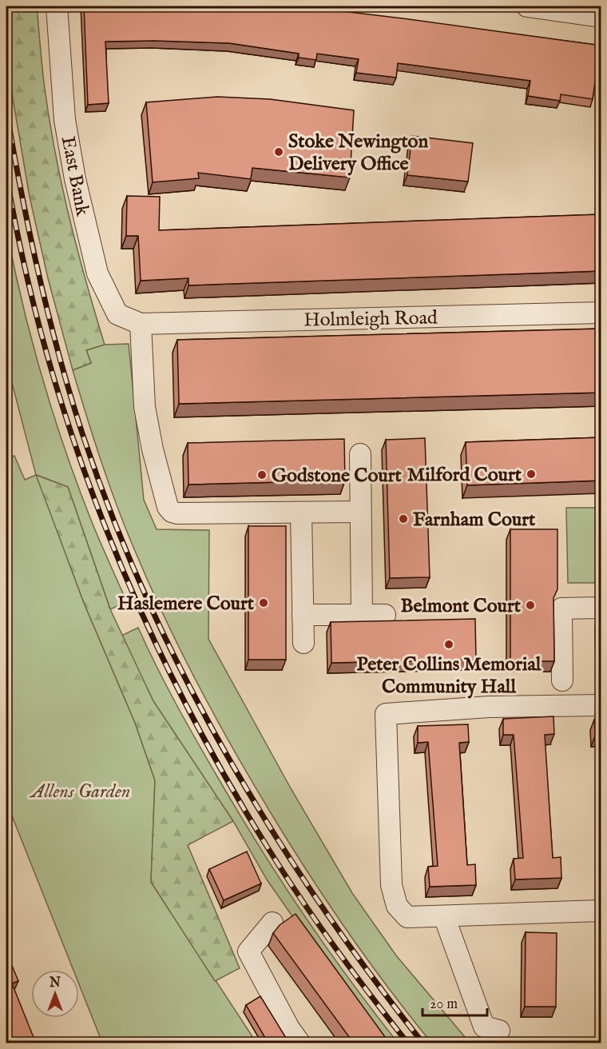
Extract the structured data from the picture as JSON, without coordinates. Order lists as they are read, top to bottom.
{
  "streets": {
    "street": ["East Bank", "Holmleigh Road"]
  },
  "crossings": [
    ["East Bank", "Holmleigh Road"]
  ],
  "parks": ["Allens Garden"],
  "places": [
    "Stoke Newington Delivery Office",
    "Milford Court",
    "Godstone Court",
    "Farnham Court",
    "Haslemere Court",
    "Belmont Court",
    "Peter Collins Memorial Community Hall"
  ],
  "scale_bar": "20 m",
  "north": "top"
}
